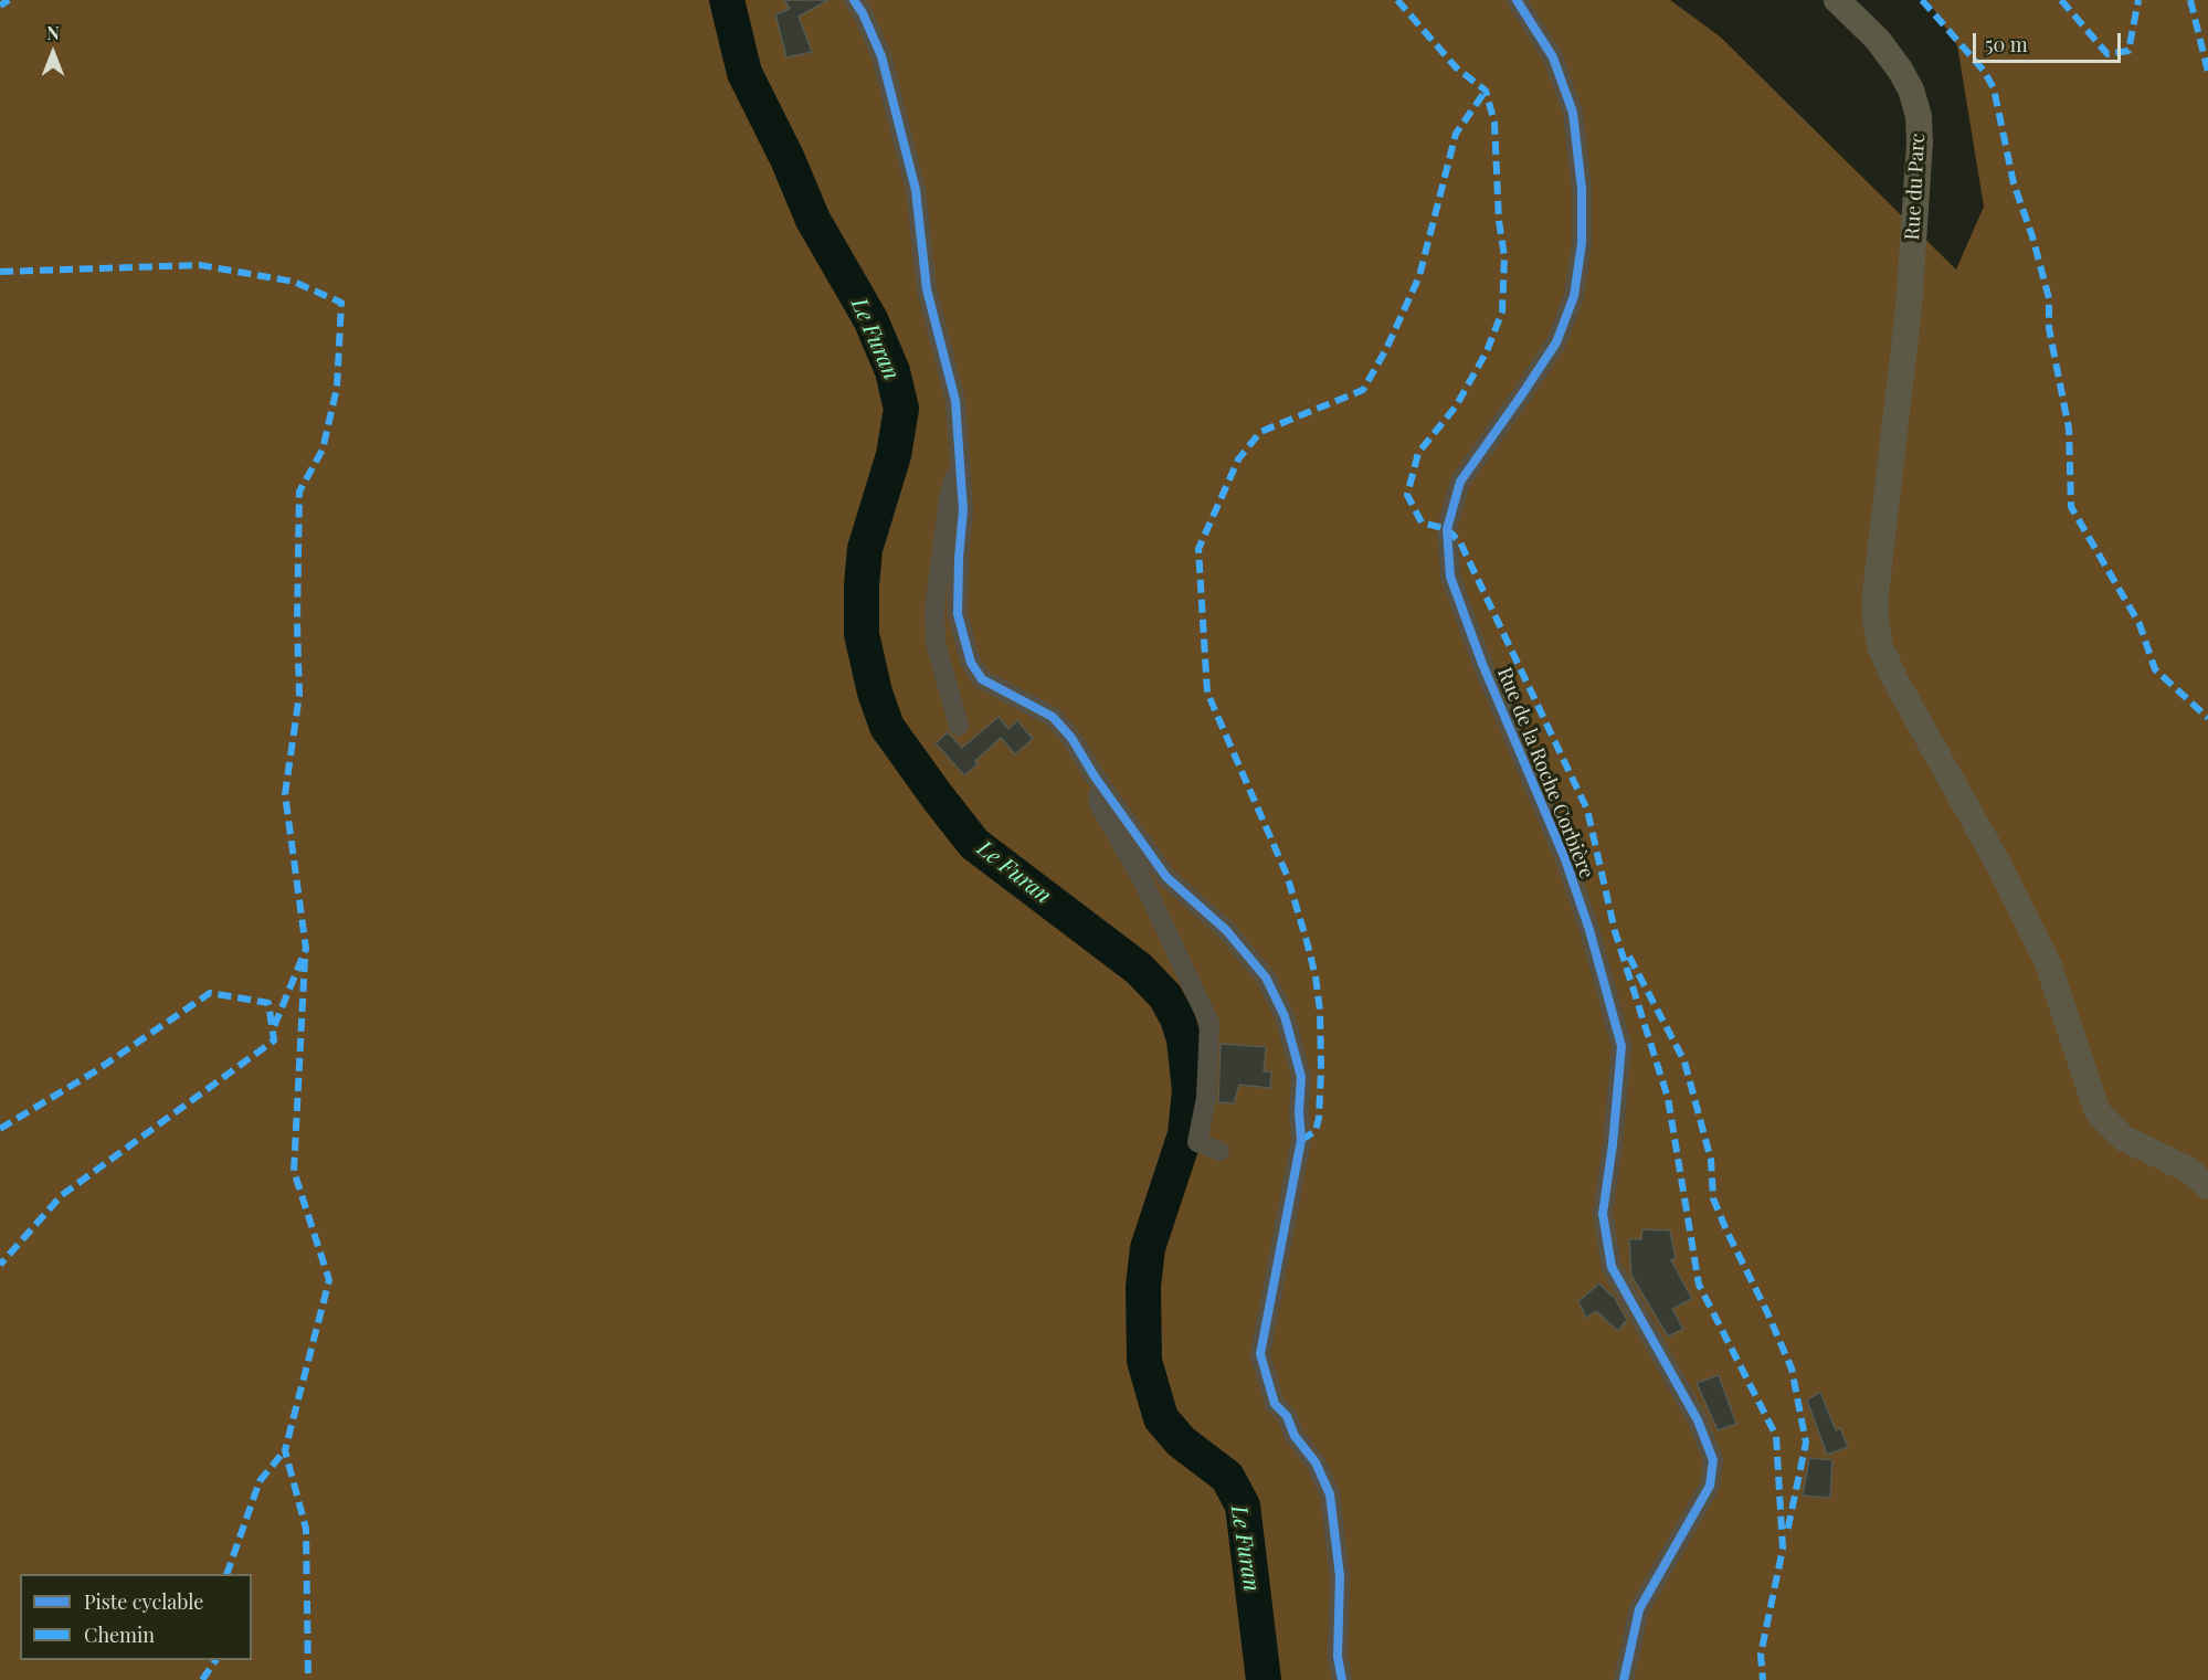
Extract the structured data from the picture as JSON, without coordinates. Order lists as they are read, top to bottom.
{
  "streets": {
    "main road": ["Rue du Parc"],
    "street": ["Rue de la Roche Corbière"]
  },
  "water": ["Le Furan"],
  "legend": ["Piste cyclable", "Chemin"],
  "scale_bar": "50 m",
  "north": "top"
}
